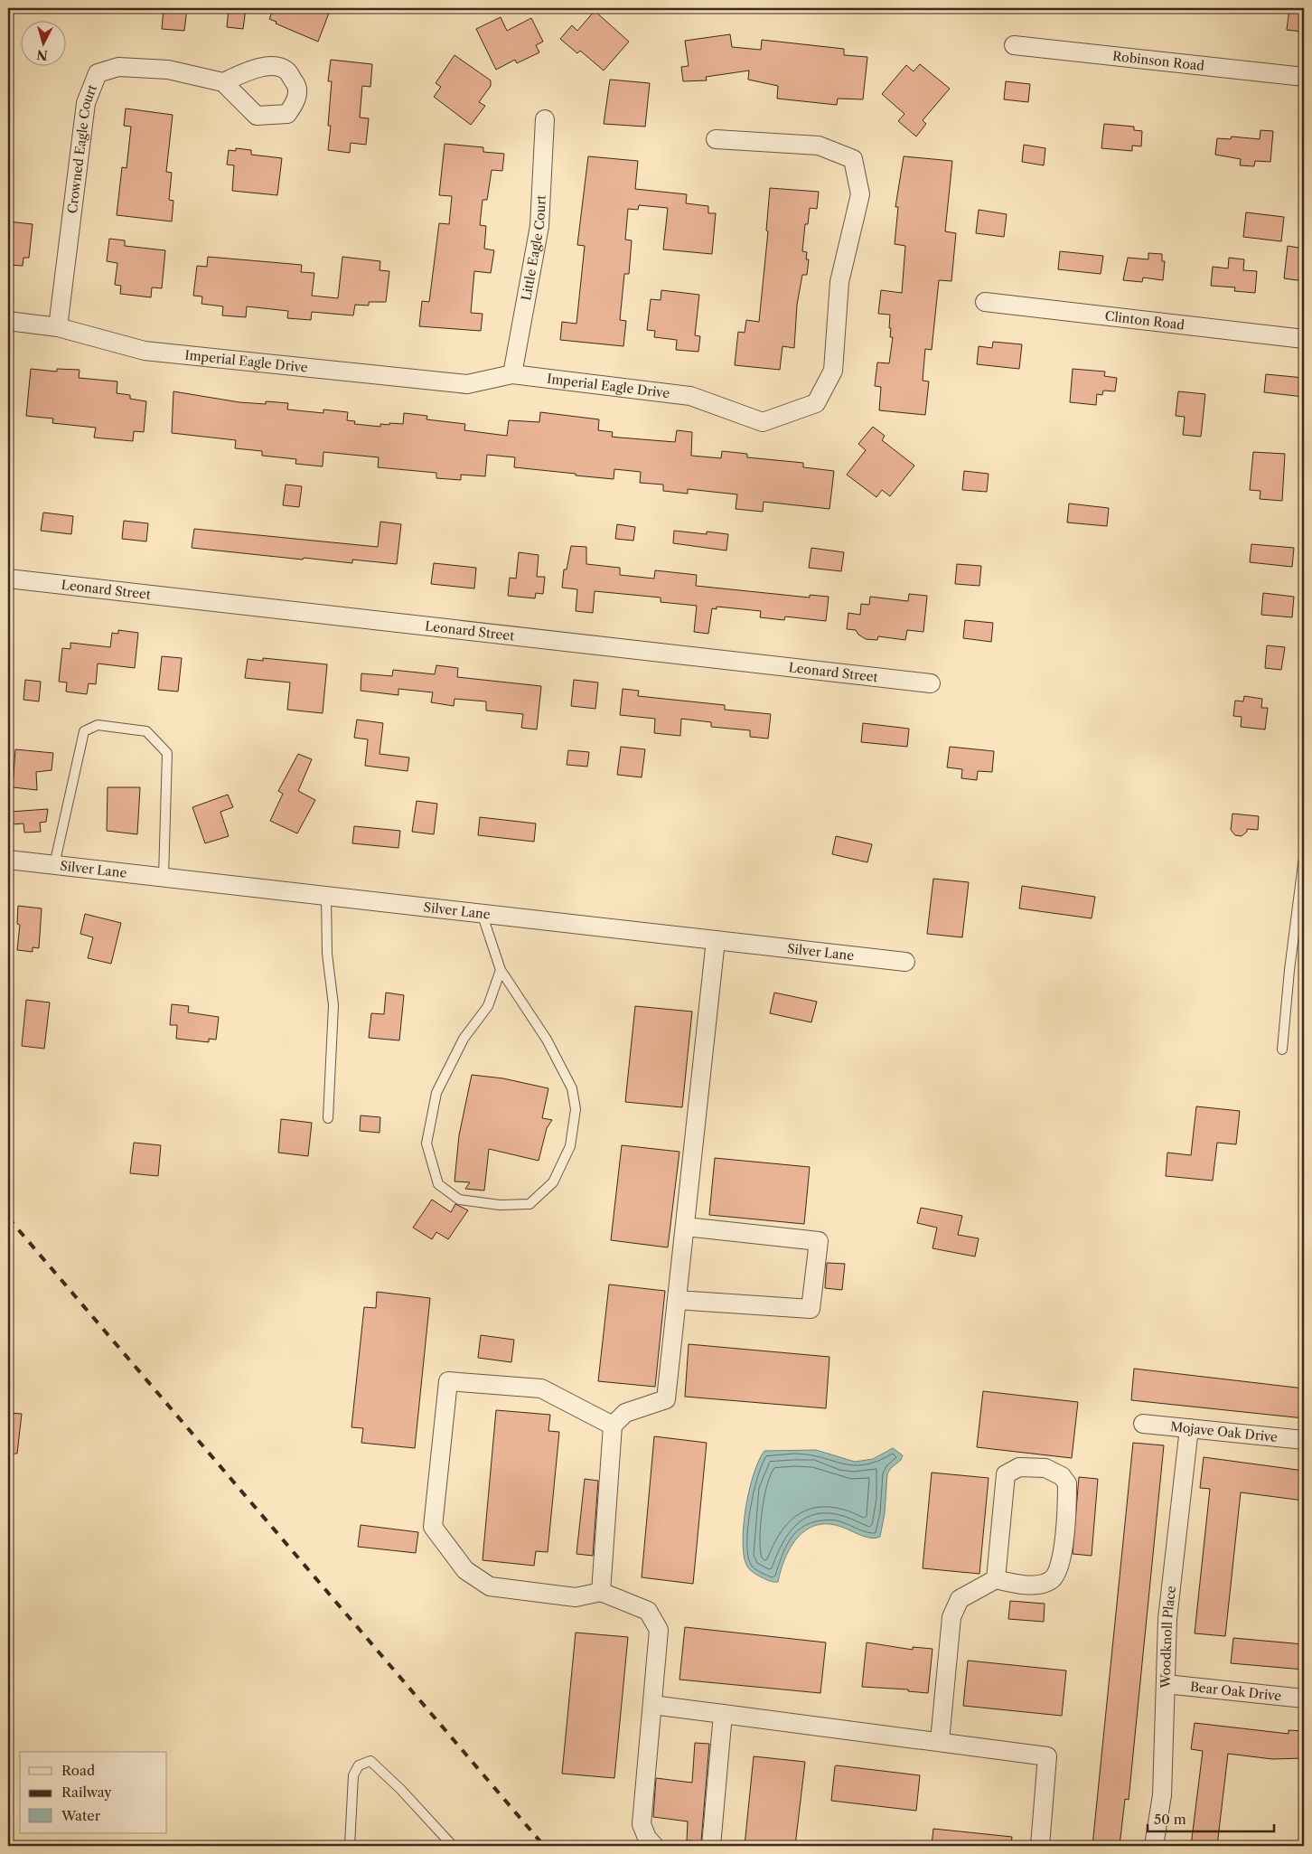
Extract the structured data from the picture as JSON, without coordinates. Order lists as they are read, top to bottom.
{
  "streets": {
    "street": [
      "Robinson Road",
      "Crowned Eagle Court",
      "Little Eagle Court",
      "Clinton Road",
      "Imperial Eagle Drive",
      "Leonard Street",
      "Silver Lane",
      "Mojave Oak Drive",
      "Woodknoll Place",
      "Bear Oak Drive"
    ]
  },
  "crossings": [
    ["Crowned Eagle Court", "Imperial Eagle Drive"],
    ["Little Eagle Court", "Imperial Eagle Drive"],
    ["Mojave Oak Drive", "Woodknoll Place"],
    ["Woodknoll Place", "Bear Oak Drive"]
  ],
  "legend": ["Road", "Railway", "Water"],
  "scale_bar": "50 m",
  "north": "bottom"
}
